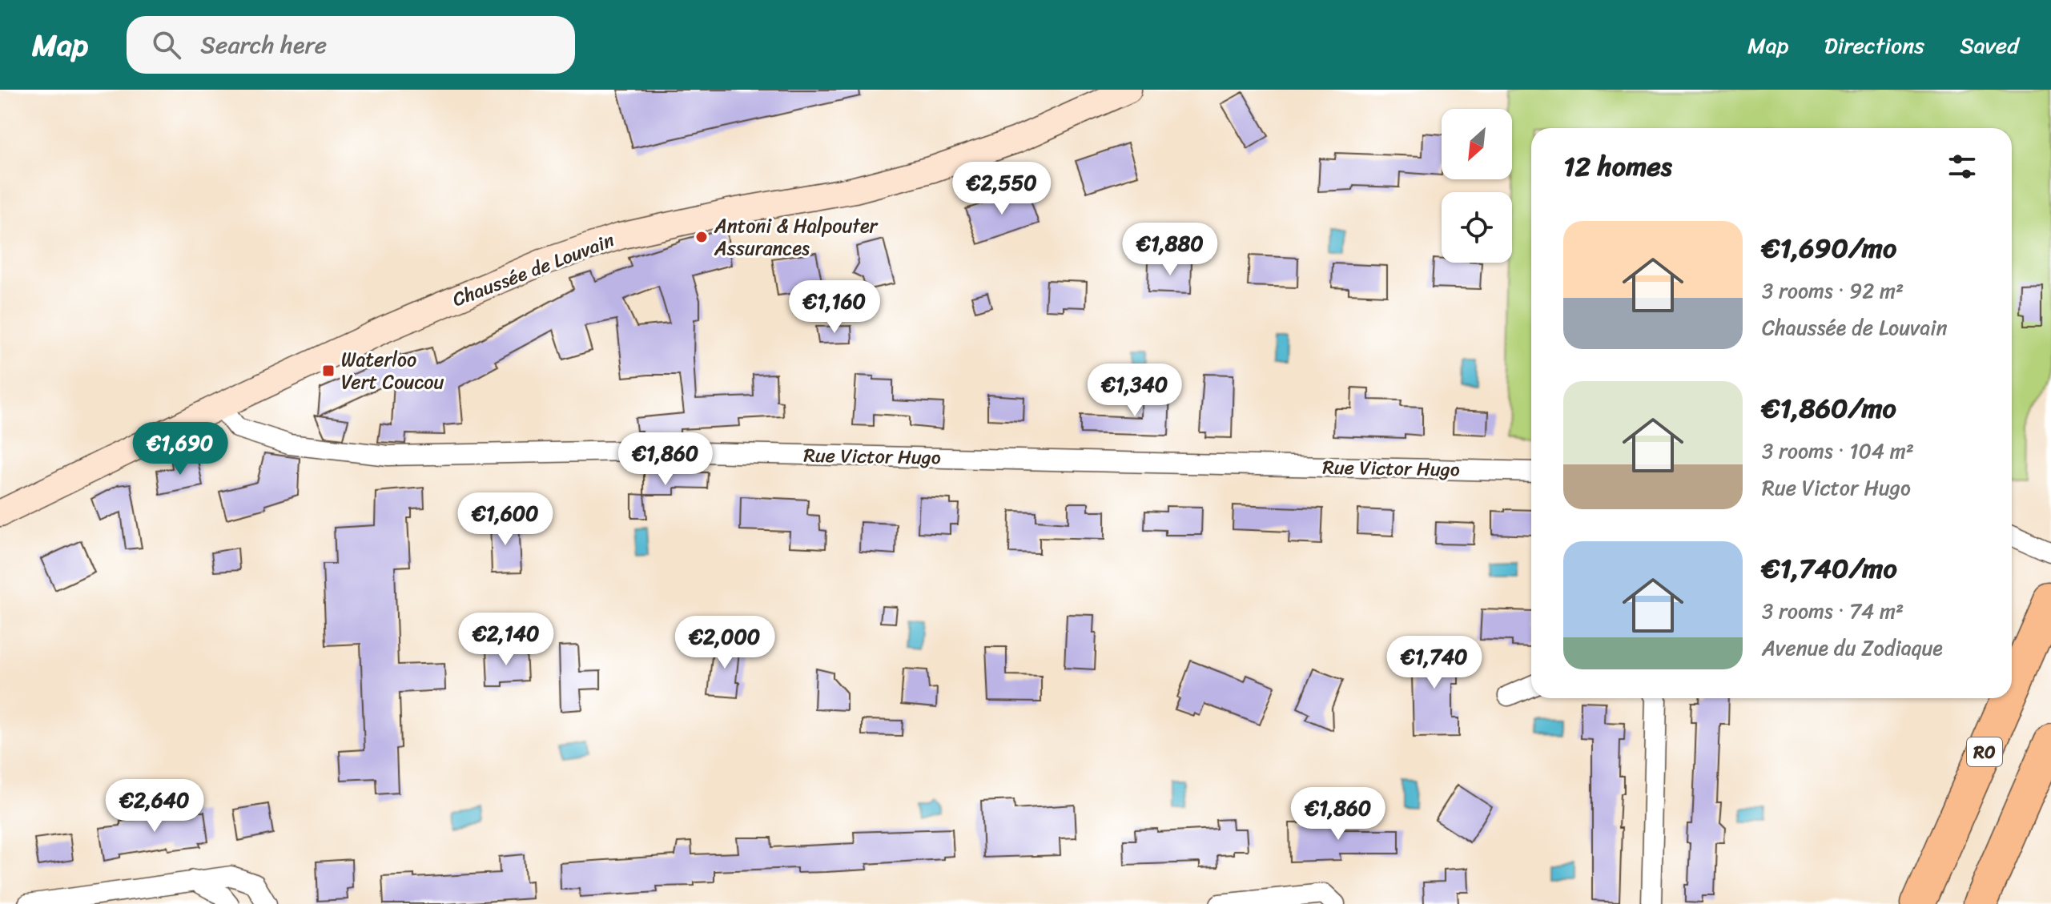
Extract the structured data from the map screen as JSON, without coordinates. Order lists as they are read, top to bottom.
{
  "streets": {
    "highway": ["R0"],
    "main road": ["Chaussée de Louvain"],
    "street": ["Rue Victor Hugo"]
  },
  "crossings": [
    ["Chaussée de Louvain", "Rue Victor Hugo"]
  ],
  "places": {
    "other": ["Antoni & Halpouter Assurances"],
    "transit": ["Waterloo Vert Coucou"]
  },
  "north": "bottom left",
  "page": {
    "header": "Map",
    "search": "Search here",
    "nav": ["Map", "Directions", "Saved"],
    "heading": "12 homes",
    "price": [
      "€2,550",
      "€1,880",
      "€1,160",
      "€1,340",
      "€1,690",
      "€1,860",
      "€1,600",
      "€2,140",
      "€2,000",
      "€1,740",
      "€2,640",
      "€1,860"
    ],
    "list": [
      {
        "name": "€1,690/mo",
        "note": "3 rooms · 92 m² · Chaussée de Louvain"
      },
      {
        "name": "€1,860/mo",
        "note": "3 rooms · 104 m² · Rue Victor Hugo"
      },
      {
        "name": "€1,740/mo",
        "note": "3 rooms · 74 m² · Avenue du Zodiaque"
      }
    ]
  }
}
